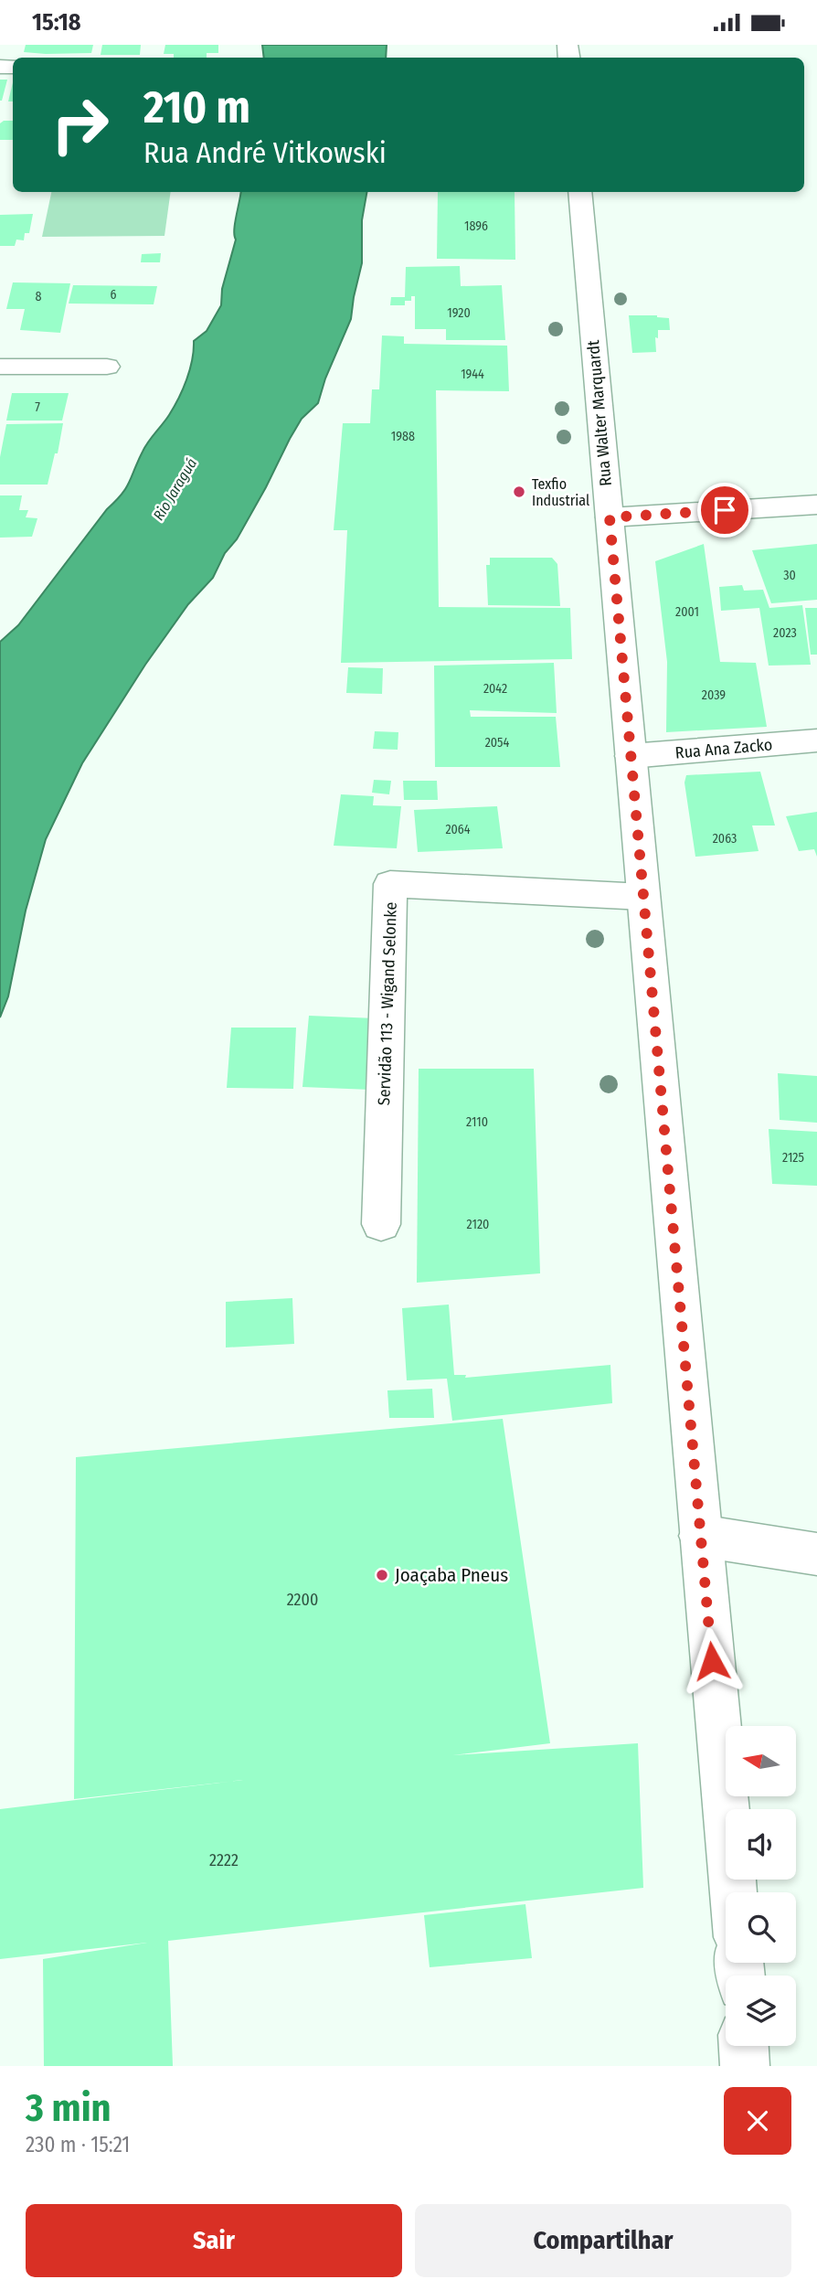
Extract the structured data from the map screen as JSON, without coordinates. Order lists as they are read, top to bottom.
{
  "streets": {
    "main road": ["Rua Walter Marquardt", "Rua Ana Zacko", "Servidão 113 - Wigand Selonke"]
  },
  "crossings": [
    ["Rua Walter Marquardt", "Rua Ana Zacko"],
    ["Rua Walter Marquardt", "Servidão 113 - Wigand Selonke"]
  ],
  "water": ["Rio Jaraguá"],
  "places": ["Texfio Industrial", "Joaçaba Pneus"],
  "house_numbers": [
    "1896",
    "6",
    "8",
    "1920",
    "1944",
    "7",
    "1988",
    "30",
    "2001",
    "2023",
    "2042",
    "2039",
    "2054",
    "2064",
    "2063",
    "2110",
    "2125",
    "2120",
    "2200",
    "2222"
  ],
  "north": "left",
  "page": {
    "status": "15:18",
    "turn": ["210 m", "Rua André Vitkowski"],
    "heading": ["3 min", "230 m · 15:21"],
    "buttons": ["Sair", "Compartilhar"]
  }
}
